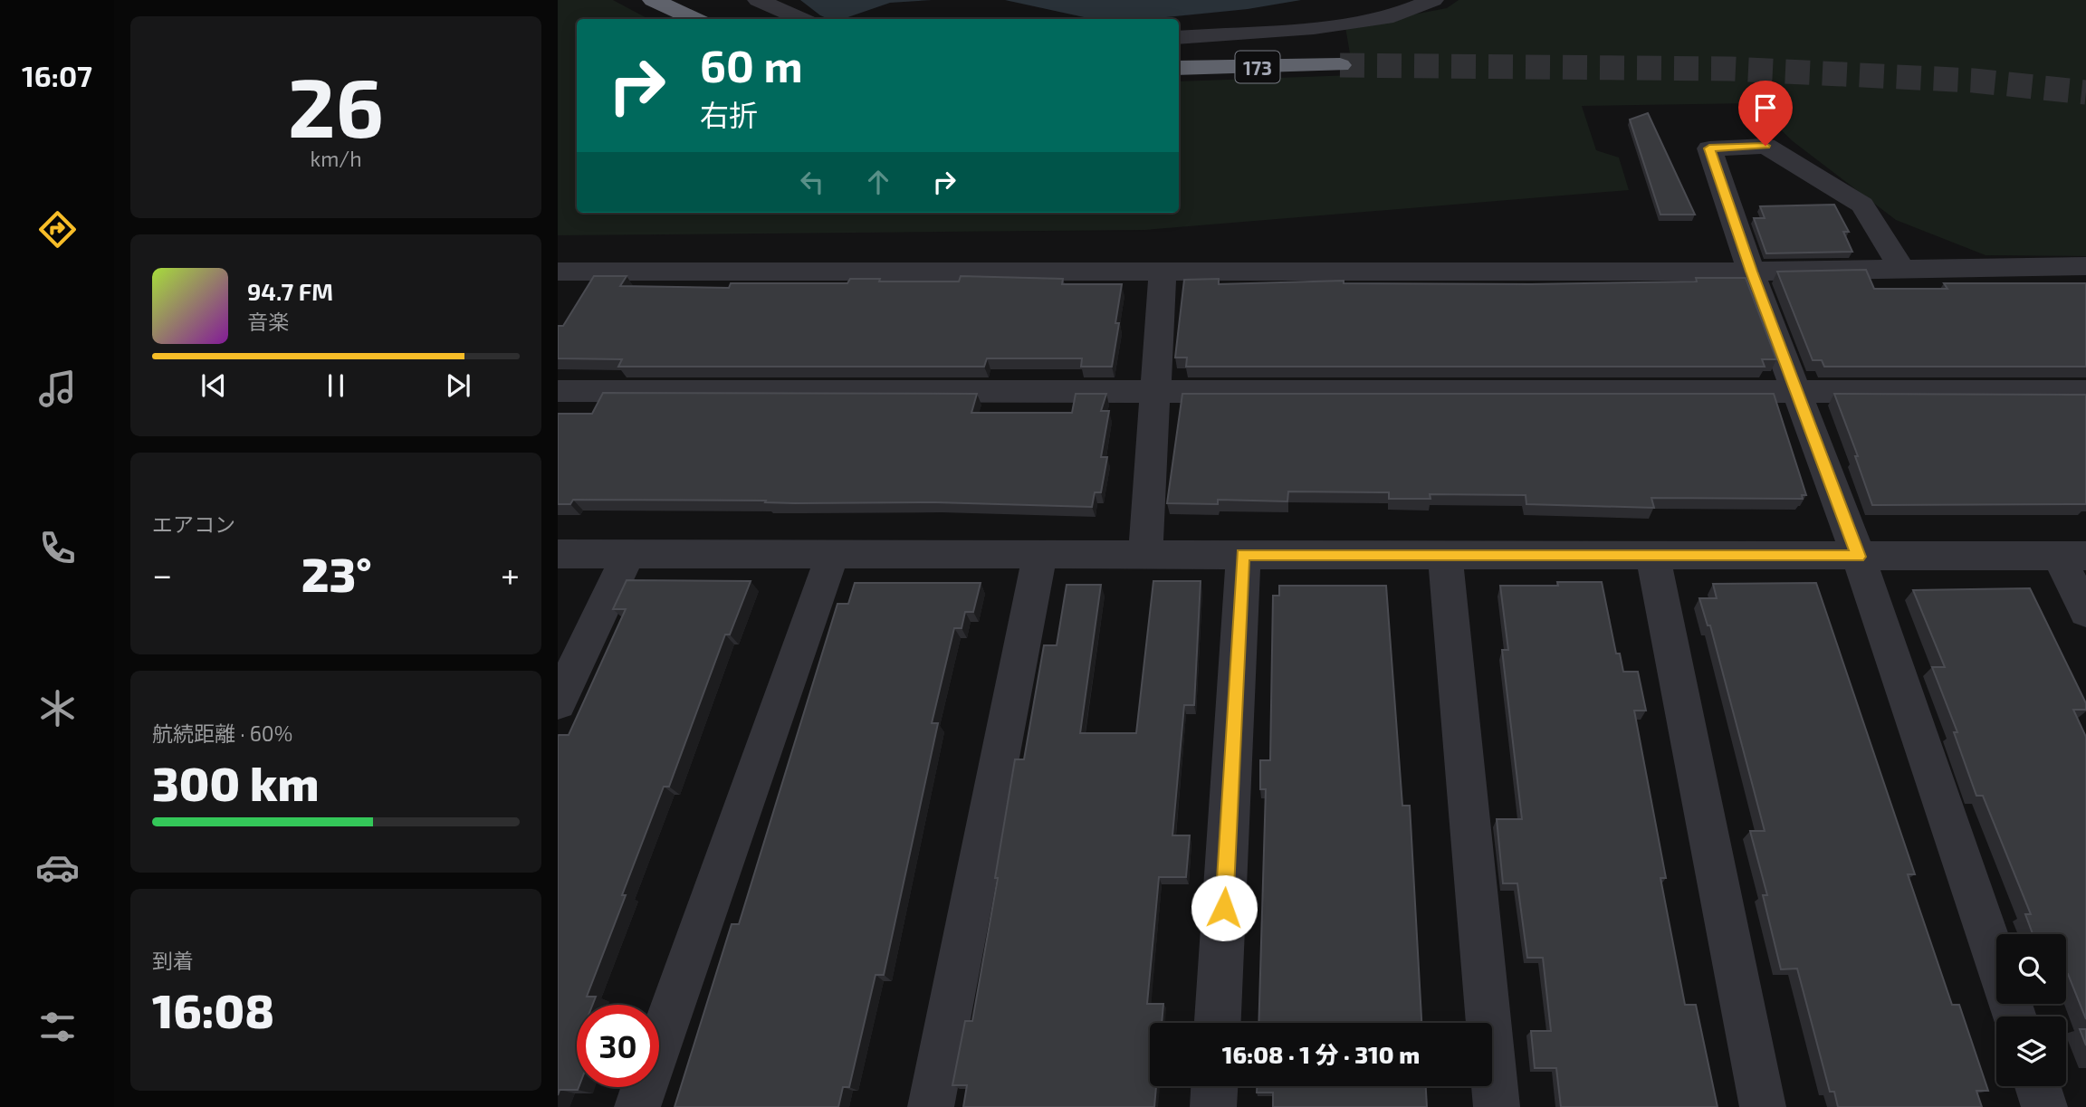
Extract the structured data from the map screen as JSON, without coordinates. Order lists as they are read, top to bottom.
{
  "streets": {
    "highway": ["173"]
  },
  "page": {
    "tabs": "16:07",
    "tile": [
      ["26", "km/h"],
      "エアコン",
      ["航続距離 · 60%", "300 km"],
      ["到着", "16:08"]
    ],
    "turn": ["60 m", "右折"],
    "song": ["94.7 FM", "音楽"],
    "heat": ["−", "23°", "+"],
    "limit": "30",
    "trip": "16:08 · 1 分 · 310 m"
  }
}
